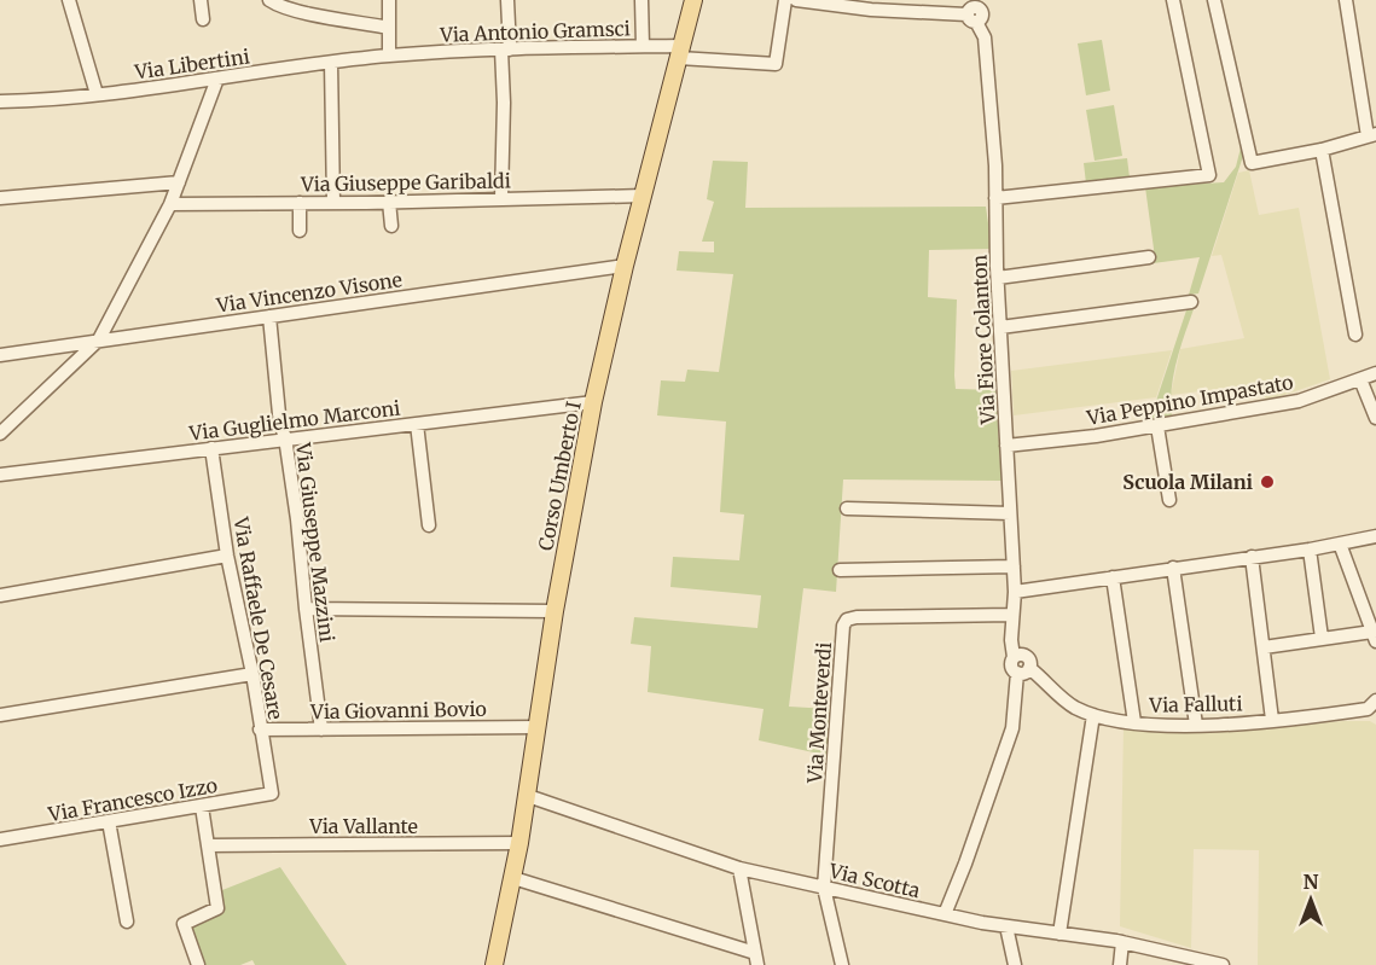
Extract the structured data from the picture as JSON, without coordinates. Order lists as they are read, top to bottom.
{
  "streets": {
    "main road": ["Corso Umberto I"],
    "street": [
      "Via Antonio Gramsci",
      "Via Libertini",
      "Via Giuseppe Garibaldi",
      "Via Vincenzo Visone",
      "Via Fiore Colanton",
      "Via Peppino Impastato",
      "Via Guglielmo Marconi",
      "Via Giuseppe Mazzini",
      "Via Raffaele De Cesare",
      "Via Falluti",
      "Via Giovanni Bovio",
      "Via Monteverdi",
      "Via Francesco Izzo",
      "Via Vallante",
      "Via Scotta"
    ]
  },
  "crossings": [
    ["Via Antonio Gramsci", "Via Libertini"],
    ["Via Antonio Gramsci", "Corso Umberto I"],
    ["Via Giuseppe Garibaldi", "Corso Umberto I"],
    ["Via Vincenzo Visone", "Corso Umberto I"],
    ["Via Vincenzo Visone", "Via Giuseppe Mazzini"],
    ["Via Fiore Colanton", "Via Peppino Impastato"],
    ["Via Fiore Colanton", "Via Falluti"],
    ["Via Fiore Colanton", "Via Monteverdi"],
    ["Via Guglielmo Marconi", "Corso Umberto I"],
    ["Via Guglielmo Marconi", "Via Giuseppe Mazzini"],
    ["Via Guglielmo Marconi", "Via Raffaele De Cesare"],
    ["Corso Umberto I", "Via Giovanni Bovio"],
    ["Corso Umberto I", "Via Vallante"],
    ["Corso Umberto I", "Via Scotta"],
    ["Via Giuseppe Mazzini", "Via Giovanni Bovio"],
    ["Via Raffaele De Cesare", "Via Giovanni Bovio"],
    ["Via Raffaele De Cesare", "Via Francesco Izzo"],
    ["Via Monteverdi", "Via Scotta"]
  ],
  "places": ["Scuola Milani"],
  "north": "top"
}
